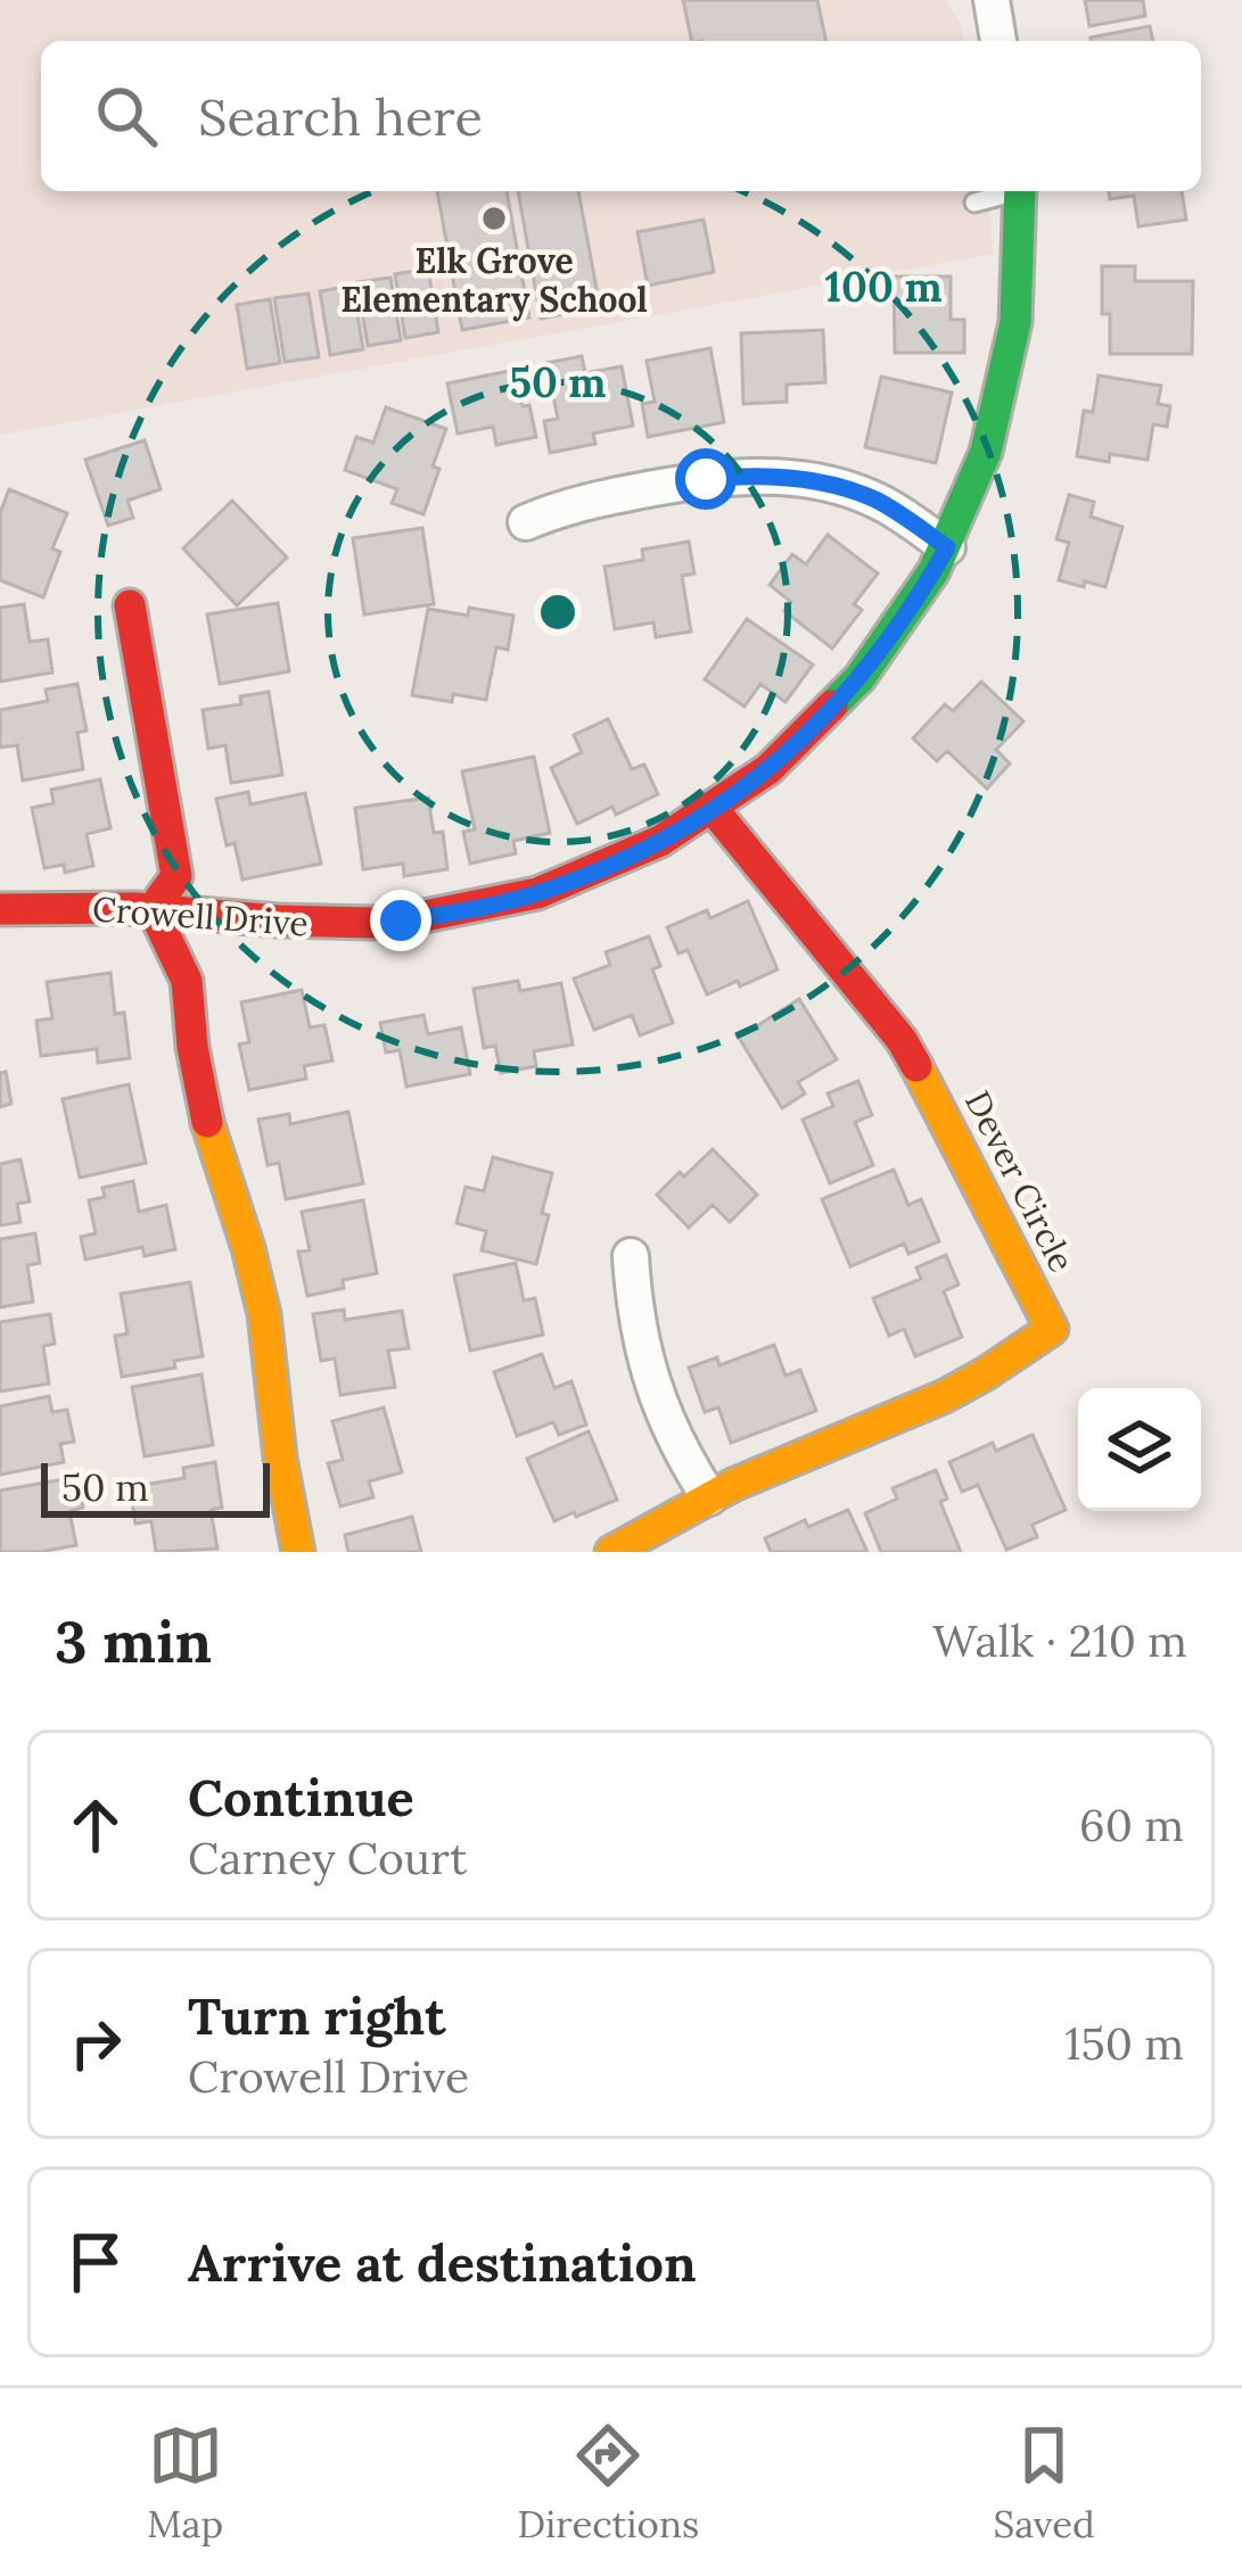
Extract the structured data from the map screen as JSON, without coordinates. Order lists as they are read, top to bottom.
{
  "streets": {
    "street": ["Crowell Drive", "Dever Circle"]
  },
  "crossings": [
    ["Crowell Drive", "Dever Circle"]
  ],
  "places": ["Elk Grove Elementary School"],
  "scale_bar": "50 m",
  "page": {
    "search": "Search here",
    "scale": "50 m",
    "heading": ["3 min", "Walk · 210 m"],
    "list": [
      ["Continue", "Carney Court", "60 m"],
      ["Turn right", "Crowell Drive", "150 m"],
      "Arrive at destination"
    ],
    "nav": ["Map", "Directions", "Saved"]
  },
  "rings": ["100 m", "50 m"]
}
